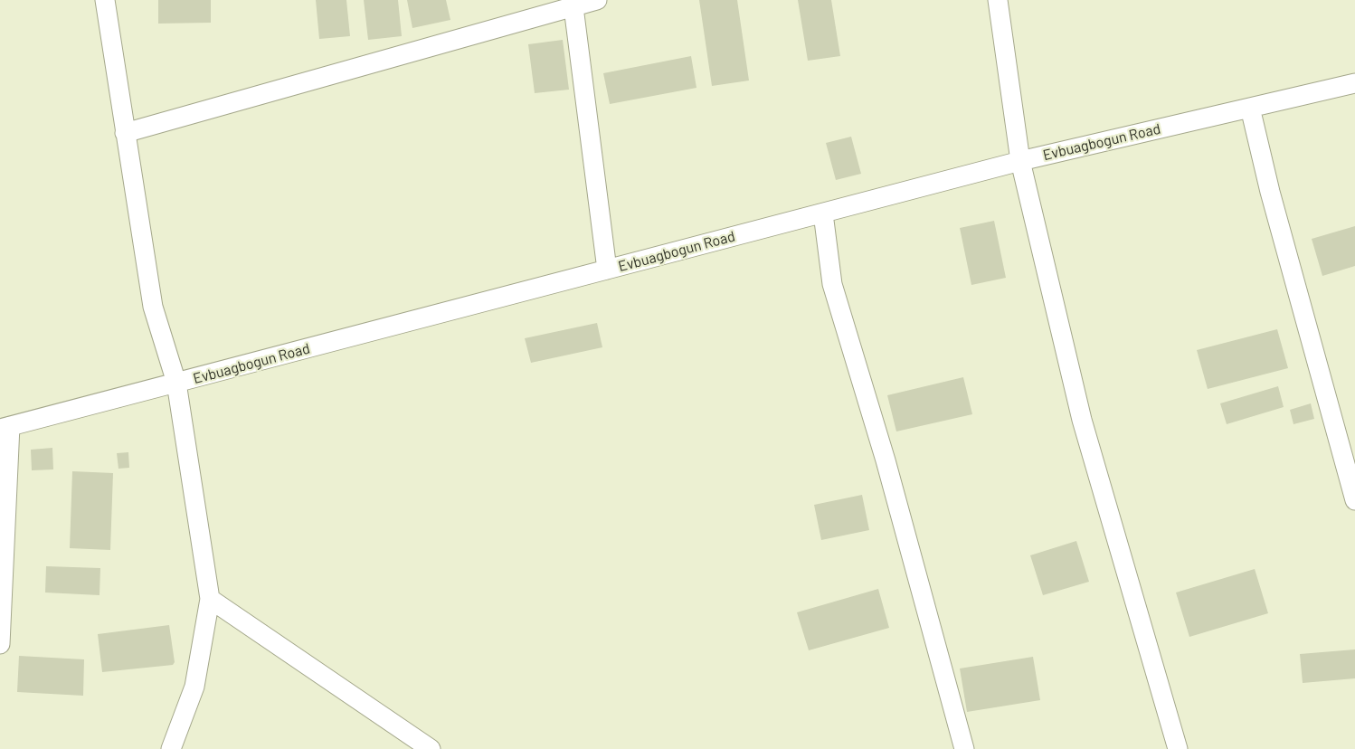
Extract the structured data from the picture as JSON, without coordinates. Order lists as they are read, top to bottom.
{
  "streets": {
    "street": ["Evbuagbogun Road"]
  }
}
